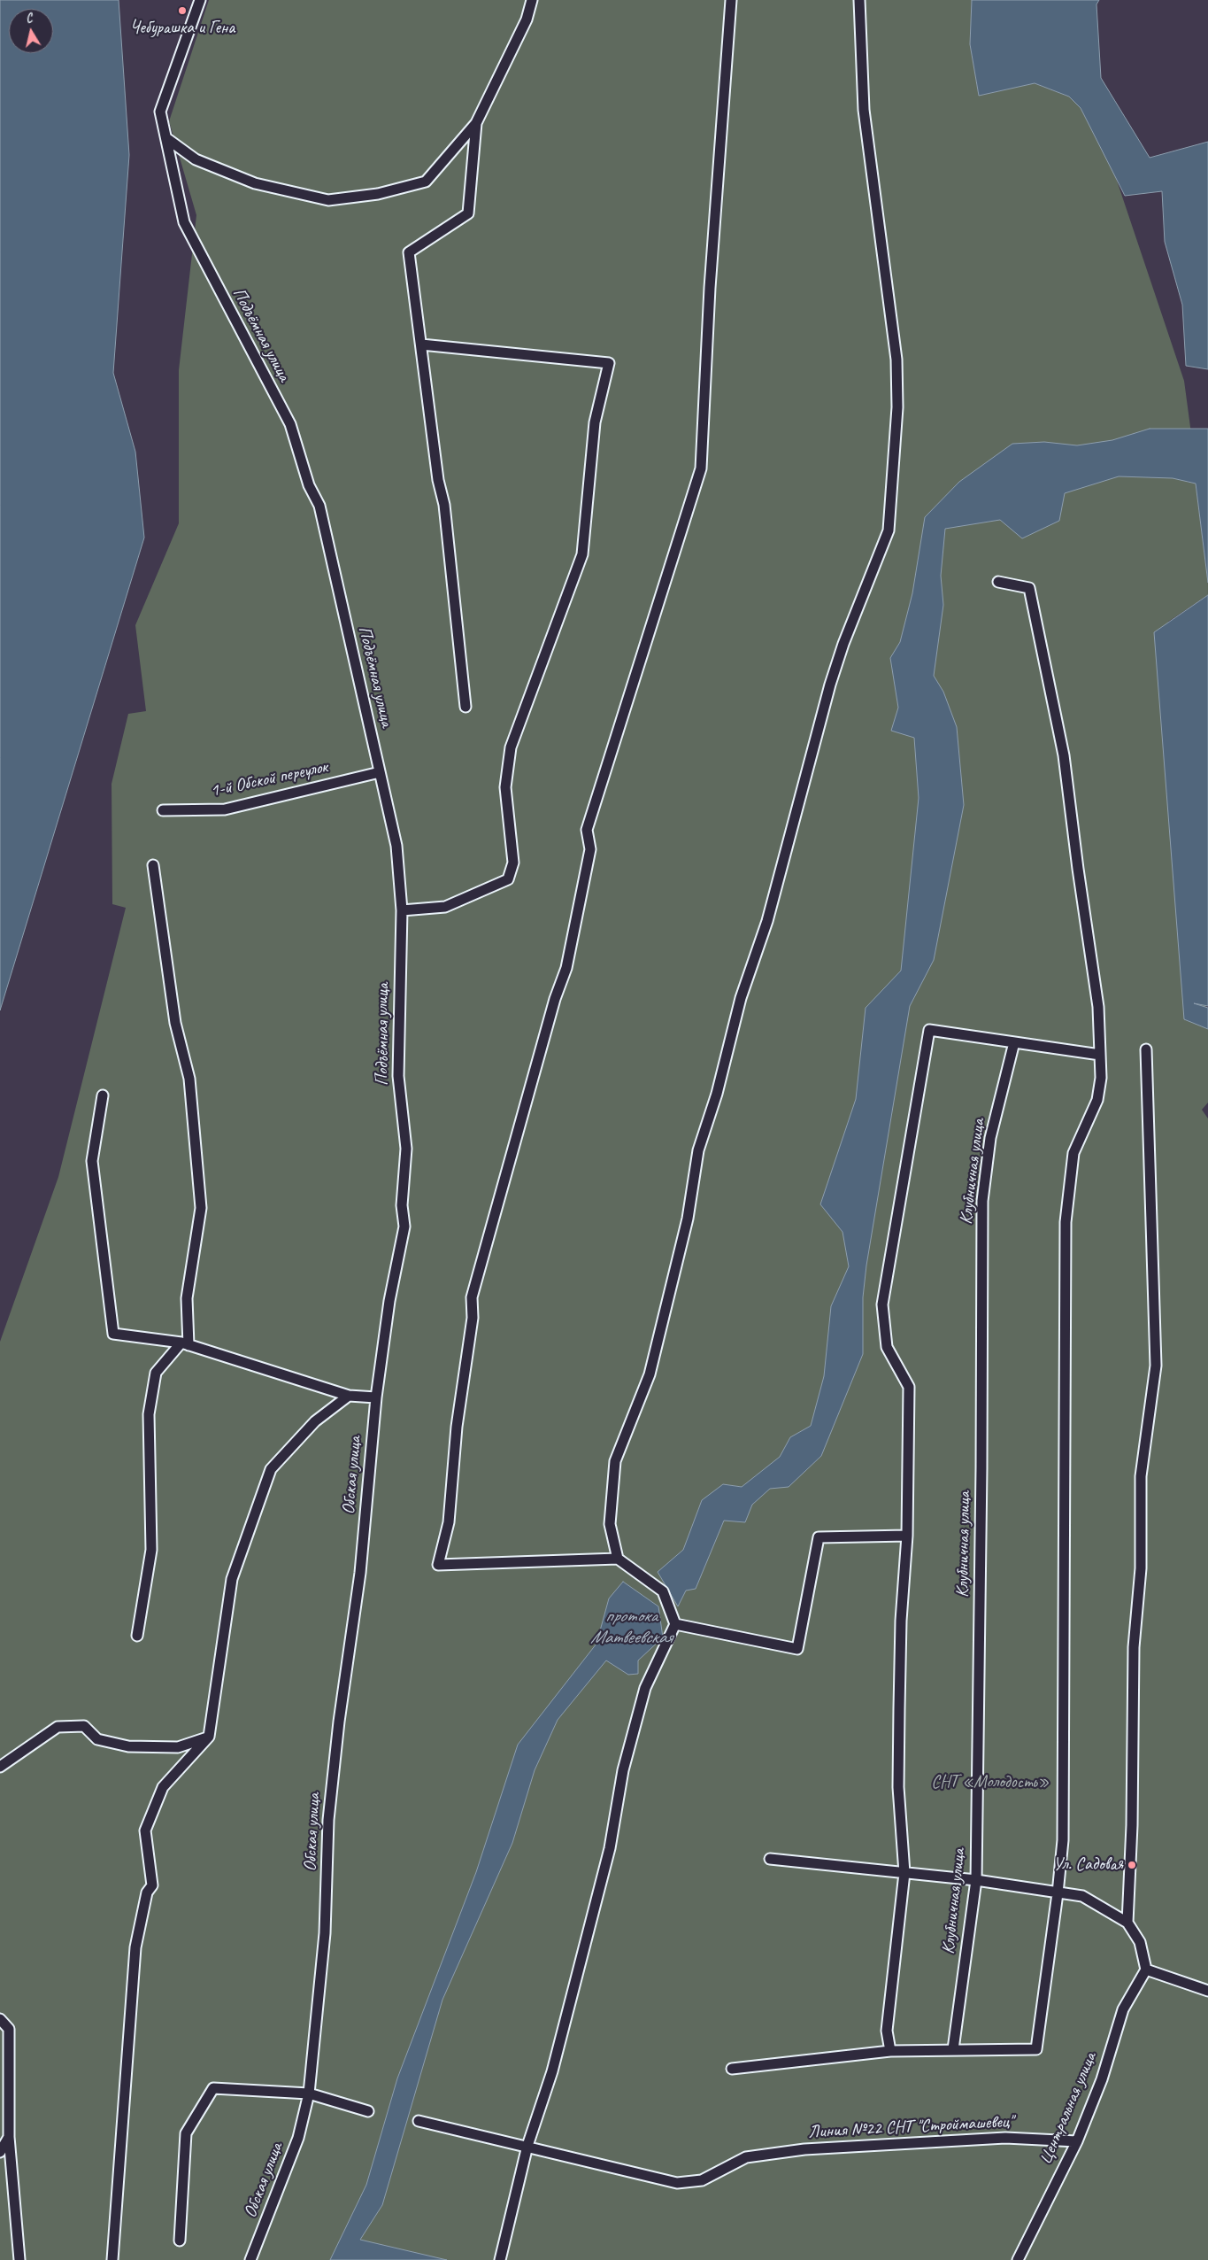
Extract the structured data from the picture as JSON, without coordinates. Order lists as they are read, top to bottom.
{
  "streets": {
    "street": [
      "Подъёмная улица",
      "1-й Обской переулок",
      "Клубничная улица",
      "Обская улица",
      "Центральная улица",
      "Линия №22 СНТ \"Строймашевец\""
    ]
  },
  "crossings": [
    ["Подъёмная улица", "1-й Обской переулок"],
    ["Подъёмная улица", "Обская улица"],
    ["Центральная улица", "Линия №22 СНТ \"Строймашевец\""]
  ],
  "water": ["протока Матвеевская"],
  "parks": ["СНТ «Молодость»"],
  "places": ["Чебурашка и Гена", "Ул. Садовая"],
  "north": "top"
}
